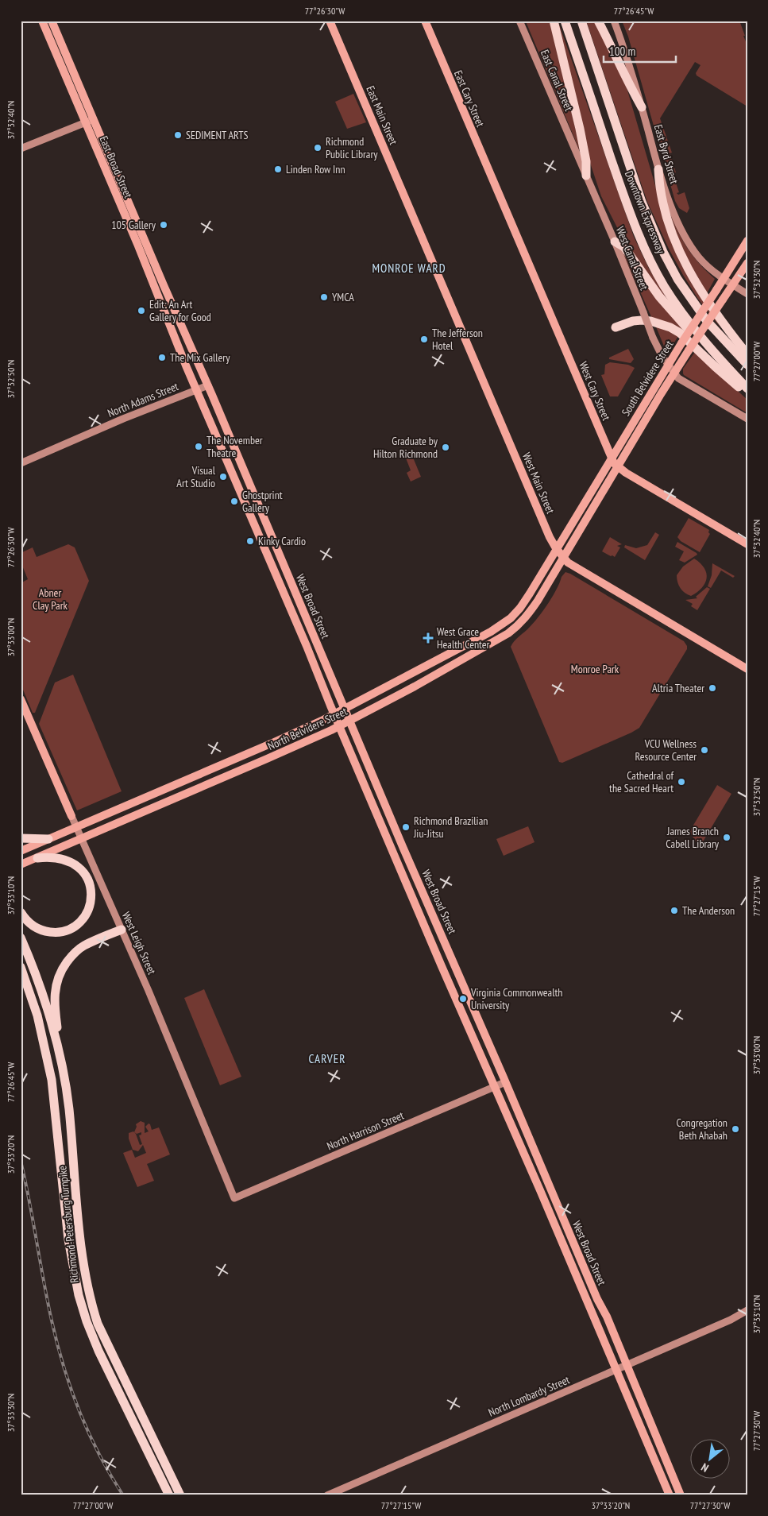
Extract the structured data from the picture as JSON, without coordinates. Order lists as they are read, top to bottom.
{
  "streets": {
    "highway": ["Downtown Expressway", "Richmond-Petersburg Turnpike"],
    "main road": [
      "East Canal Street",
      "East Cary Street",
      "East Main Street",
      "East Byrd Street",
      "East Broad Street",
      "West Canal Street",
      "South Belvidere Street",
      "West Cary Street",
      "North Adams Street",
      "West Main Street",
      "West Broad Street",
      "North Belvidere Street",
      "West Leigh Street",
      "North Harrison Street",
      "North Lombardy Street"
    ]
  },
  "crossings": [
    ["East Canal Street", "West Canal Street"],
    ["East Cary Street", "West Cary Street"],
    ["East Main Street", "West Main Street"],
    ["East Byrd Street", "South Belvidere Street"],
    ["East Broad Street", "West Broad Street"],
    ["West Canal Street", "South Belvidere Street"],
    ["South Belvidere Street", "West Cary Street"],
    ["South Belvidere Street", "West Main Street"],
    ["South Belvidere Street", "North Belvidere Street"],
    ["North Adams Street", "West Broad Street"],
    ["West Main Street", "North Belvidere Street"],
    ["West Broad Street", "North Belvidere Street"],
    ["West Broad Street", "North Harrison Street"],
    ["West Broad Street", "North Lombardy Street"],
    ["North Belvidere Street", "West Leigh Street"],
    ["West Leigh Street", "North Harrison Street"]
  ],
  "districts": ["MONROE WARD", "CARVER"],
  "parks": ["Abner Clay Park", "Monroe Park"],
  "places": {
    "other": [
      "SEDIMENT ARTS",
      "Richmond Public Library",
      "Linden Row Inn",
      "105 Gallery",
      "YMCA",
      "Edit: An Art Gallery for Good",
      "The Jefferson Hotel",
      "The Mix Gallery",
      "The November Theatre",
      "Graduate by Hilton Richmond",
      "Visual Art Studio",
      "Ghostprint Gallery",
      "Kinky Cardio",
      "Altria Theater",
      "VCU Wellness Resource Center",
      "Cathedral of the Sacred Heart",
      "Richmond Brazilian Jiu-Jitsu",
      "James Branch Cabell Library",
      "The Anderson",
      "Virginia Commonwealth University",
      "Congregation Beth Ahabah"
    ],
    "health": ["West Grace Health Center"]
  },
  "scale_bar": "100 m",
  "north": "bottom left",
  "coordinates": [
    "77°26'30\"W",
    "77°26'45\"W",
    "37°32'40\"N",
    "37°32'30\"N",
    "77°27'00\"W",
    "37°32'50\"N",
    "37°33'00\"N",
    "37°33'10\"N",
    "77°27'15\"W",
    "37°33'20\"N",
    "37°33'30\"N",
    "77°27'30\"W"
  ]
}
